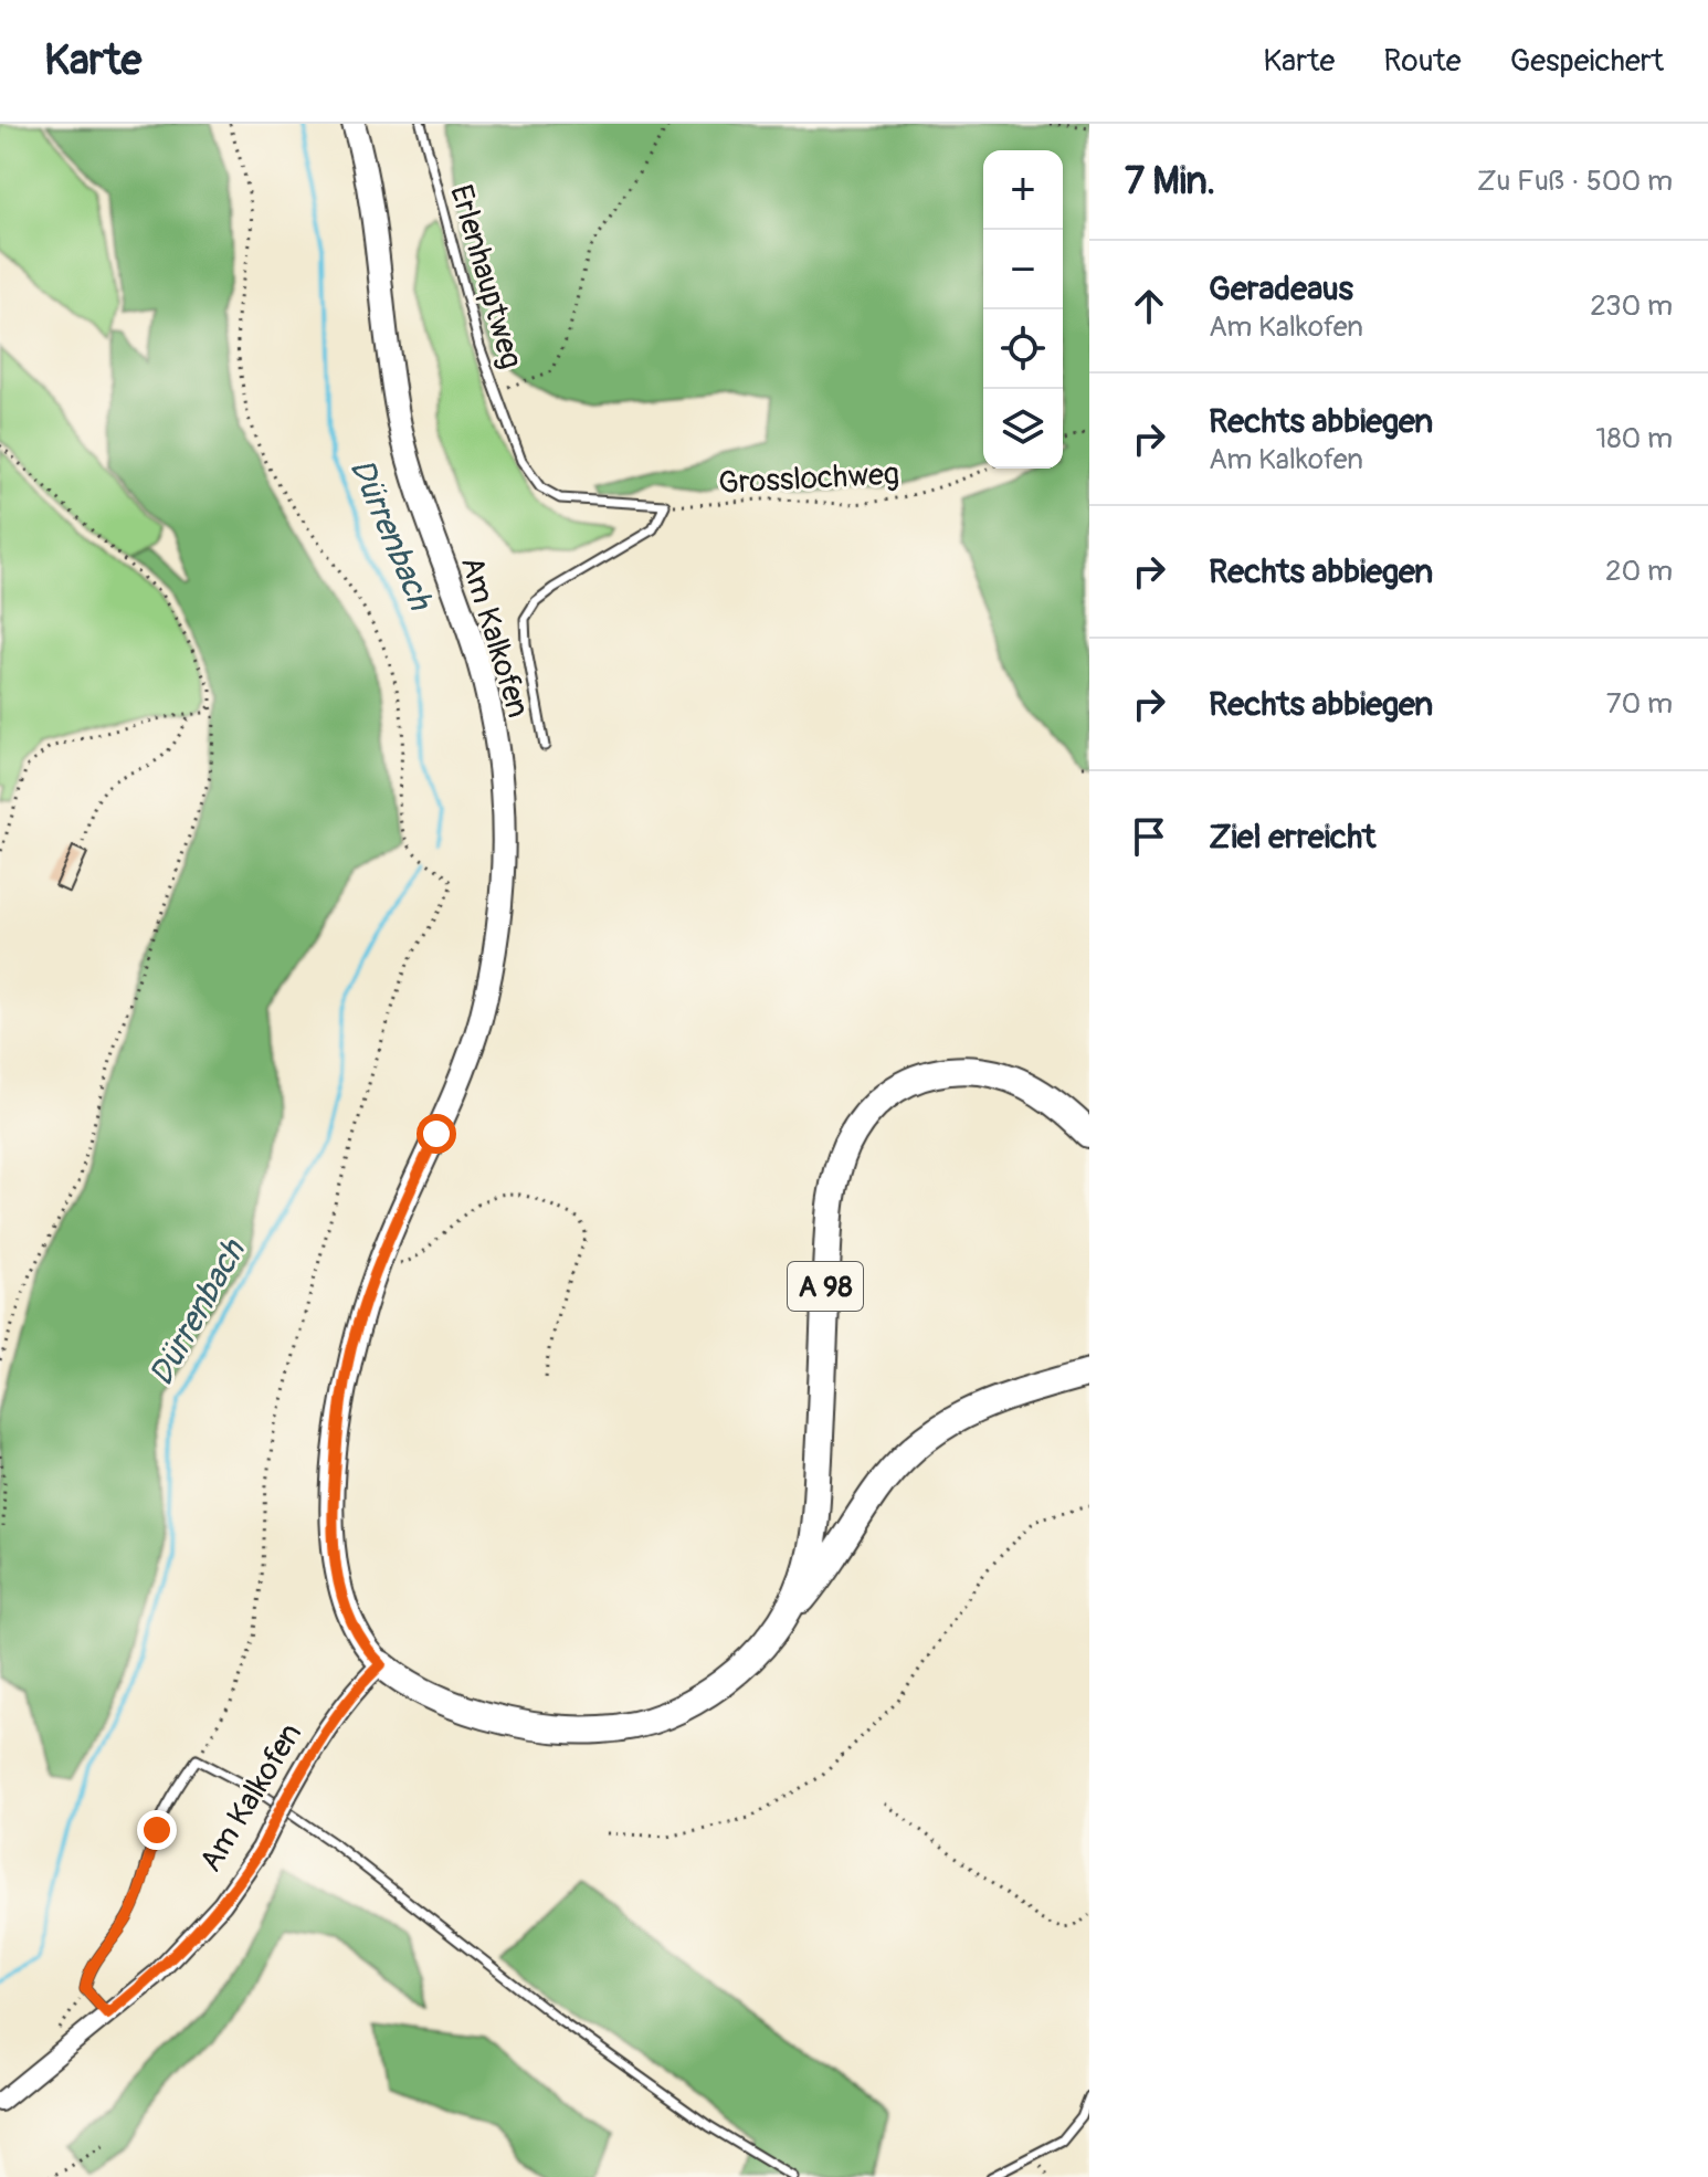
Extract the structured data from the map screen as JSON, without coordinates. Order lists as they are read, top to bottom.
{
  "streets": {
    "highway": ["A 98"],
    "main road": ["Am Kalkofen"],
    "lane": ["Erlenhauptweg"],
    "path": ["Grosslochweg"]
  },
  "crossings": [
    ["Erlenhauptweg", "Grosslochweg"],
    ["Erlenhauptweg", "Am Kalkofen"],
    ["Grosslochweg", "Am Kalkofen"],
    ["Am Kalkofen", "A 98"]
  ],
  "water": ["Dürrenbach"],
  "page": {
    "header": "Karte",
    "nav": ["Karte", "Route", "Gespeichert"],
    "heading": ["7 Min.", "Zu Fuß · 500 m"],
    "map_buttons": ["+", "−"],
    "list": [
      ["Geradeaus", "Am Kalkofen", "230 m"],
      ["Rechts abbiegen", "Am Kalkofen", "180 m"],
      ["Rechts abbiegen", "20 m"],
      ["Rechts abbiegen", "70 m"],
      "Ziel erreicht"
    ]
  }
}
